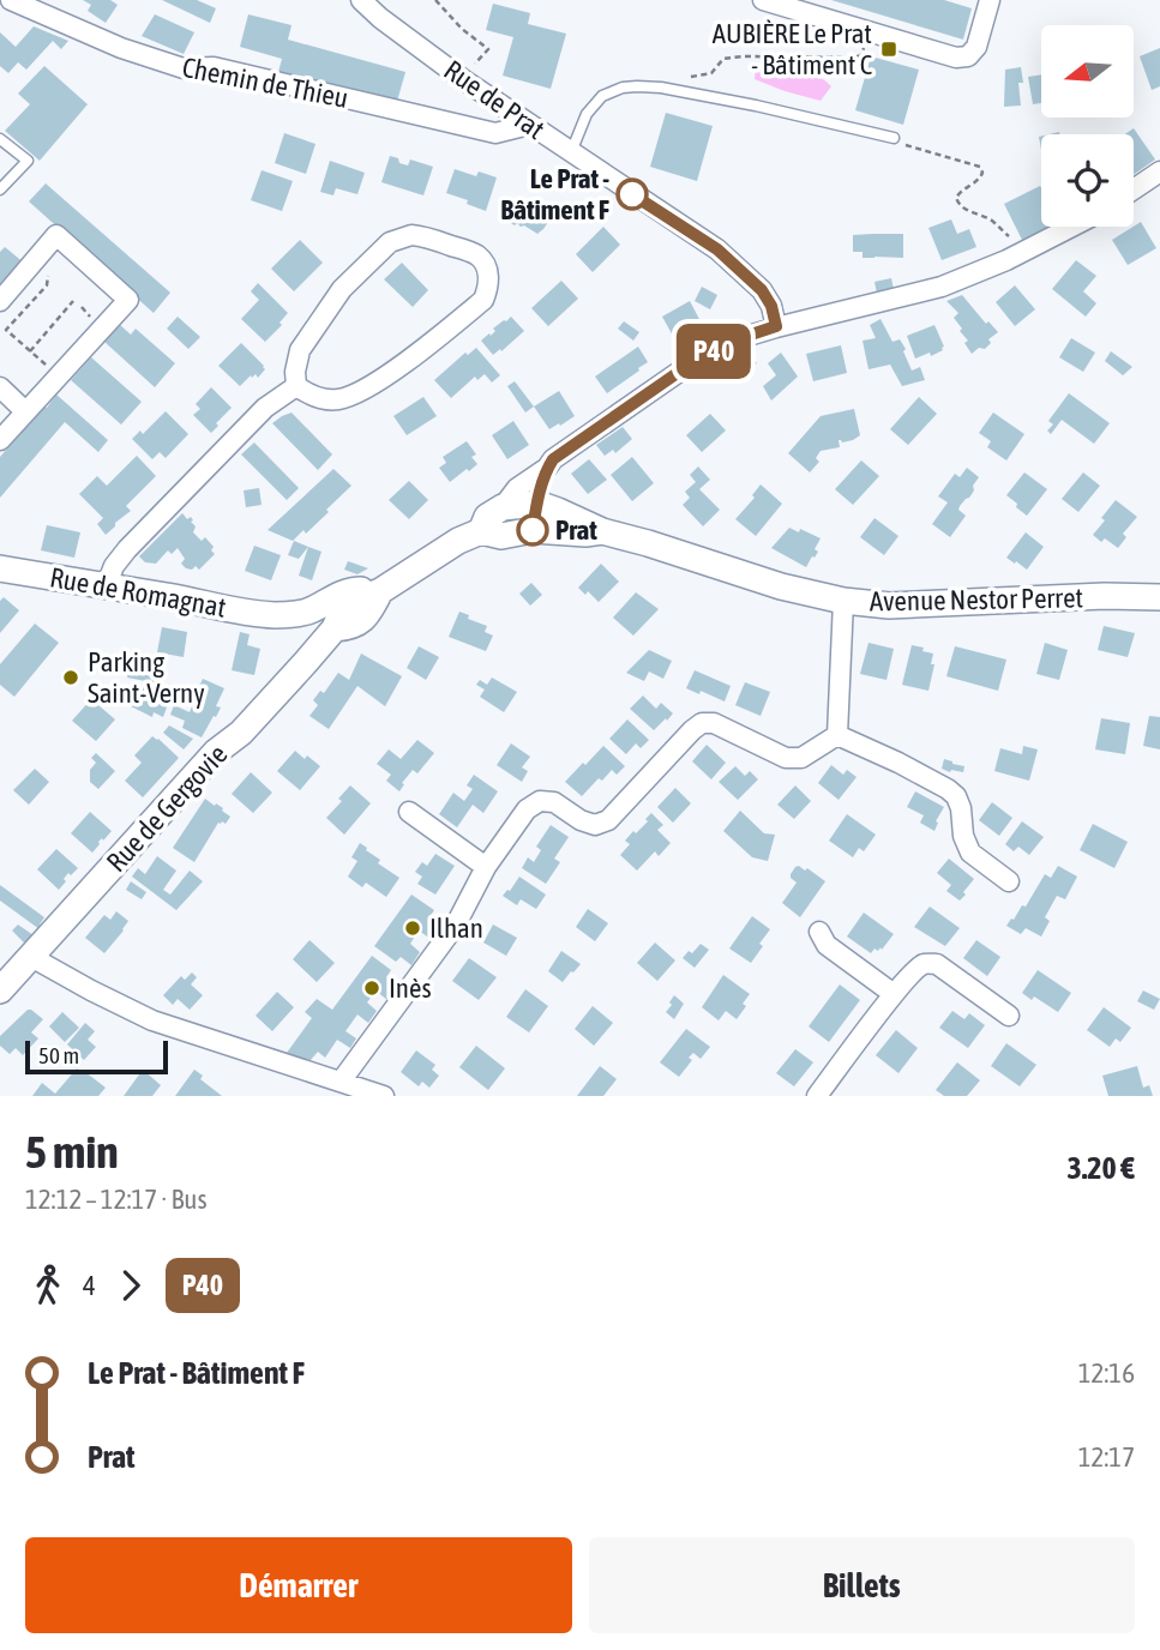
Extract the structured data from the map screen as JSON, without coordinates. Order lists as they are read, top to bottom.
{
  "streets": {
    "main road": ["Rue de Romagnat", "Avenue Nestor Perret", "Rue de Gergovie"],
    "street": ["Chemin de Thieu", "Rue de Prat"]
  },
  "crossings": [
    ["Chemin de Thieu", "Rue de Prat"],
    ["Rue de Romagnat", "Rue de Gergovie"]
  ],
  "places": {
    "transit": ["AUBIÈRE Le Prat - Bâtiment C"],
    "other": [
      "Le Prat - Bâtiment F",
      "Prat",
      "Parking Saint-Verny",
      "Ilhan",
      "Inès"
    ]
  },
  "lines": ["bus line P40"],
  "scale_bar": "50 m",
  "north": "left",
  "page": {
    "on_map": "P40",
    "scale": "50 m",
    "heading": ["5 min", "12:12 – 12:17 · Bus", "3.20 €"],
    "legs": ["4", "P40"],
    "list": [
      {
        "name": "Le Prat - Bâtiment F",
        "value": "12:16"
      },
      {
        "name": "Prat",
        "value": "12:17"
      }
    ],
    "buttons": ["Démarrer", "Billets"]
  }
}
